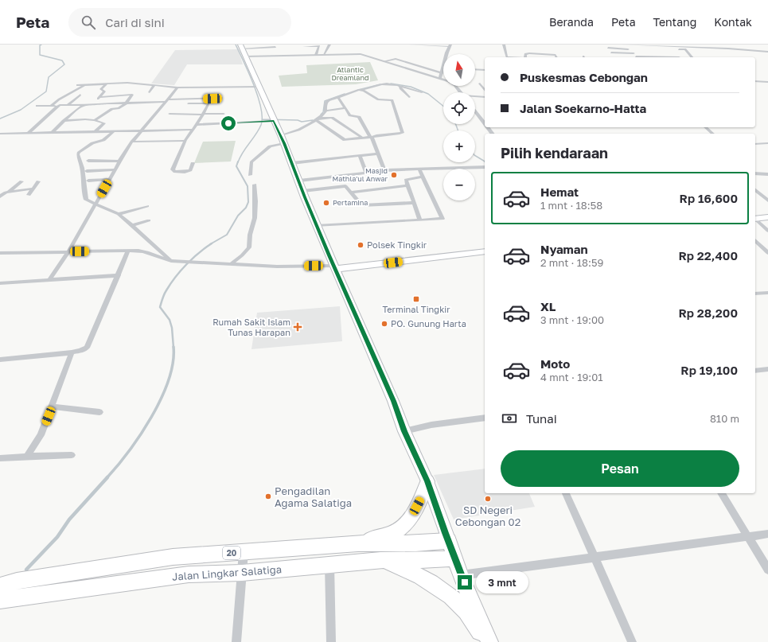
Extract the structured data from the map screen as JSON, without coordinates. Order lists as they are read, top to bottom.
{
  "streets": {
    "highway": ["20", "Jalan Lingkar Salatiga"]
  },
  "parks": ["Atlantic Dreamland"],
  "places": {
    "other": [
      "Masjid Mathla'ul Anwar",
      "Pertamina",
      "Polsek Tingkir",
      "PO. Gunung Harta",
      "Pengadilan Agama Salatiga",
      "SD Negeri Cebongan 02"
    ],
    "transit": ["Terminal Tingkir"],
    "health": ["Rumah Sakit Islam Tunas Harapan"]
  },
  "north": "top",
  "page": {
    "header": "Peta",
    "search": "Cari di sini",
    "nav": [
      "Beranda",
      "Peta",
      "Tentang",
      "Kontak"
    ],
    "map_buttons": ["+", "−"],
    "banner": ["Puskesmas Cebongan", "Jalan Soekarno-Hatta"],
    "heading": "Pilih kendaraan",
    "list": [
      {
        "name": "Hemat",
        "note": "1 mnt · 18:58",
        "value": "Rp 16,600"
      },
      {
        "name": "Nyaman",
        "note": "2 mnt · 18:59",
        "value": "Rp 22,400"
      },
      {
        "name": "XL",
        "note": "3 mnt · 19:00",
        "value": "Rp 28,200"
      },
      {
        "name": "Moto",
        "note": "4 mnt · 19:01",
        "value": "Rp 19,100"
      }
    ],
    "pay": ["Tunai", "810 m"],
    "buttons": "Pesan",
    "bubble": "3 mnt"
  }
}
